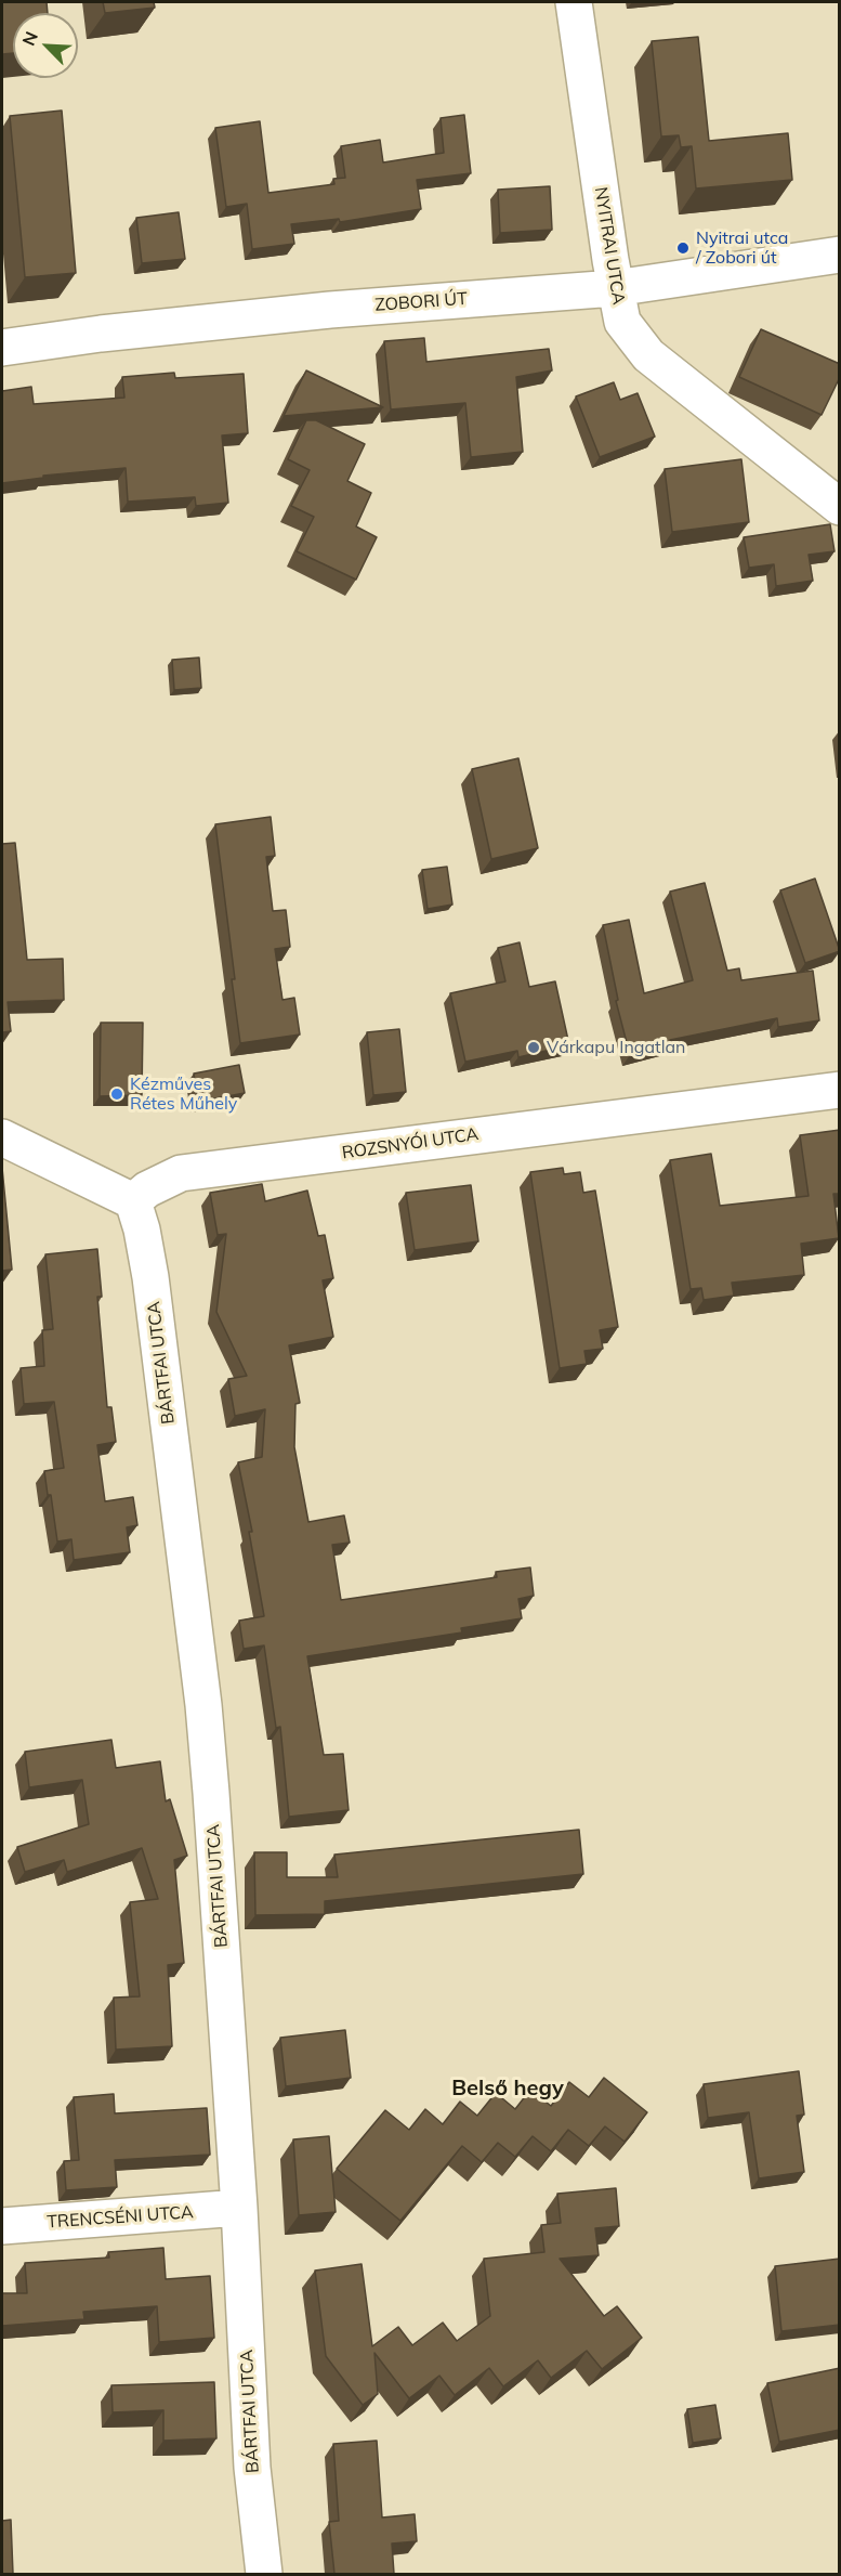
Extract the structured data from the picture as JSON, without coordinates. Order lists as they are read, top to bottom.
{
  "streets": {
    "street": [
      "NYITRAI UTCA",
      "ZOBORI ÚT",
      "ROZSNYÓI UTCA",
      "BÁRTFAI UTCA",
      "TRENCSÉNI UTCA"
    ]
  },
  "crossings": [
    ["NYITRAI UTCA", "ZOBORI ÚT"],
    ["ROZSNYÓI UTCA", "BÁRTFAI UTCA"],
    ["BÁRTFAI UTCA", "TRENCSÉNI UTCA"]
  ],
  "districts": ["Belső hegy"],
  "places": ["Nyitrai utca / Zobori út", "Várkapu Ingatlan", "Kézműves Rétes Műhely"],
  "north": "top left"
}
